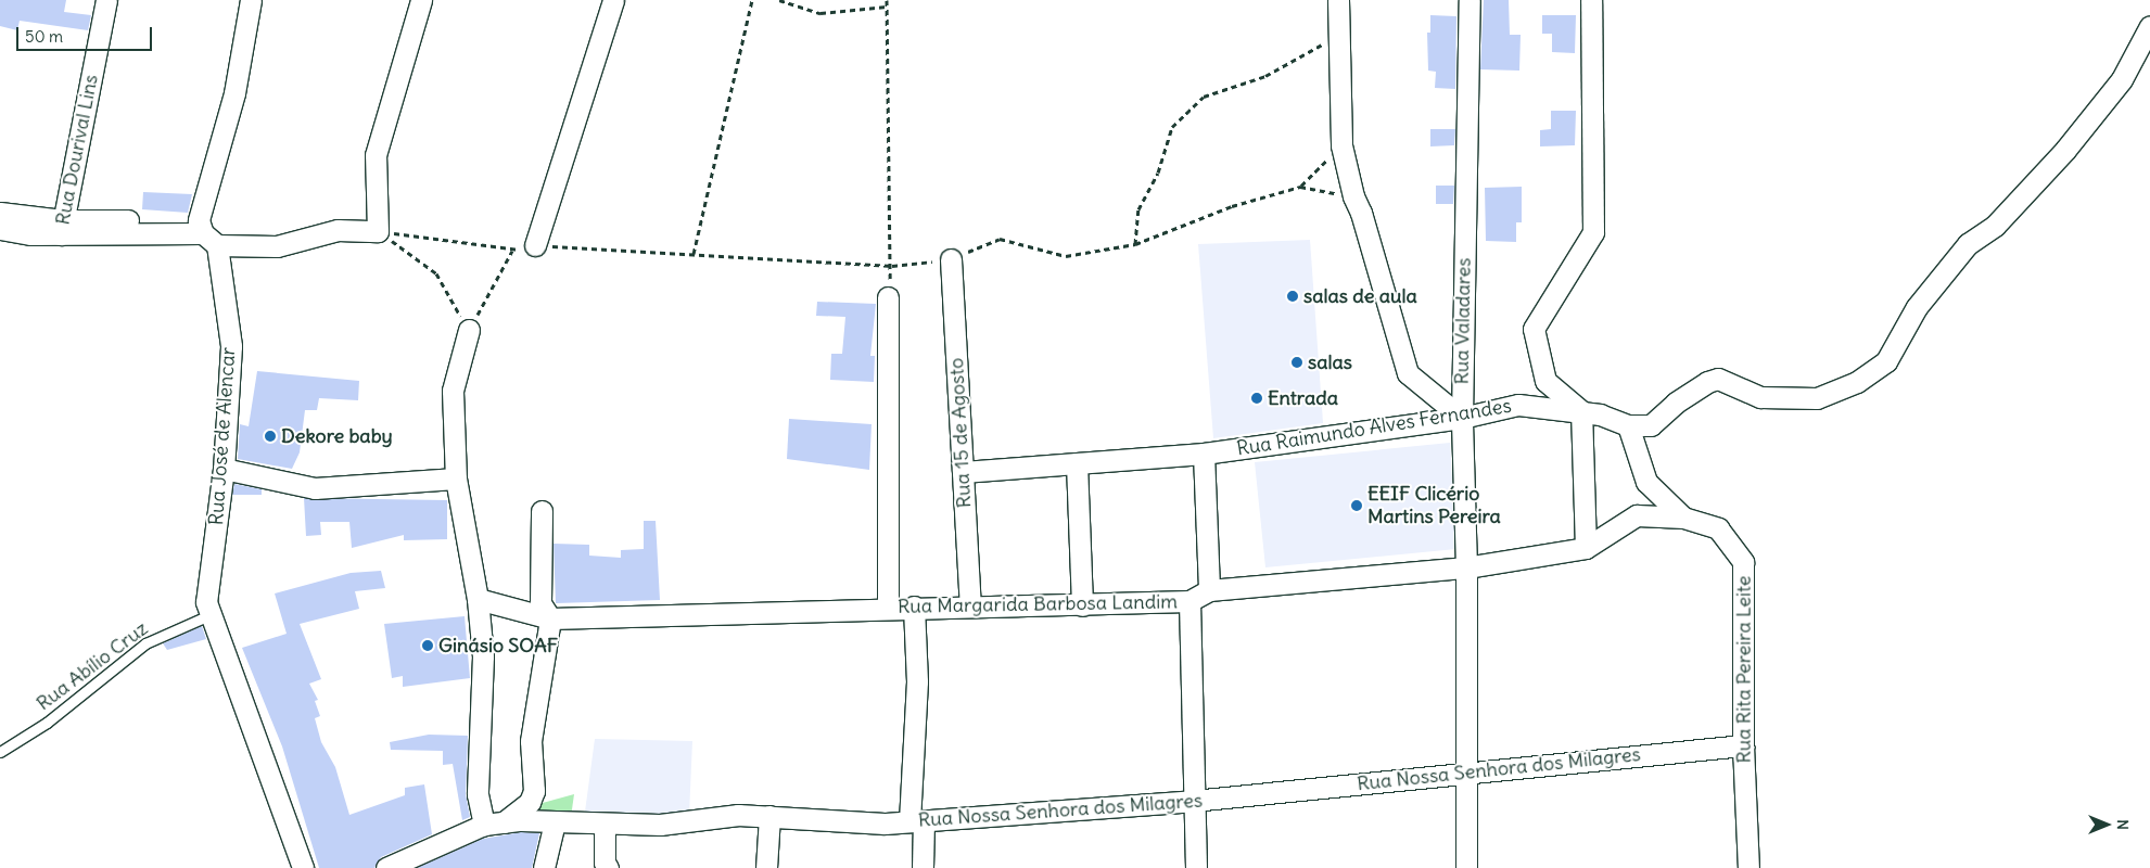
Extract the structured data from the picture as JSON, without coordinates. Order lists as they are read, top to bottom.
{
  "streets": {
    "street": [
      "Rua Dourival Lins",
      "Rua Valadares",
      "Rua Raimundo Alves Fernandes",
      "Rua 15 de Agosto",
      "Rua José de Alencar",
      "Rua Margarida Barbosa Landim",
      "Rua Rita Pereira Leite",
      "Rua Nossa Senhora dos Milagres"
    ],
    "lane": ["Rua Abílio Cruz"]
  },
  "crossings": [
    ["Rua Valadares", "Rua Raimundo Alves Fernandes"],
    ["Rua Valadares", "Rua Margarida Barbosa Landim"],
    ["Rua Valadares", "Rua Nossa Senhora dos Milagres"],
    ["Rua Raimundo Alves Fernandes", "Rua 15 de Agosto"],
    ["Rua Raimundo Alves Fernandes", "Rua Rita Pereira Leite"],
    ["Rua 15 de Agosto", "Rua Margarida Barbosa Landim"],
    ["Rua José de Alencar", "Rua Abílio Cruz"],
    ["Rua Margarida Barbosa Landim", "Rua Rita Pereira Leite"],
    ["Rua Rita Pereira Leite", "Rua Nossa Senhora dos Milagres"]
  ],
  "places": [
    "salas de aula",
    "salas",
    "Entrada",
    "Dekore baby",
    "EEIF Clicério Martins Pereira",
    "Ginásio SOAF"
  ],
  "scale_bar": "50 m",
  "north": "right"
}
